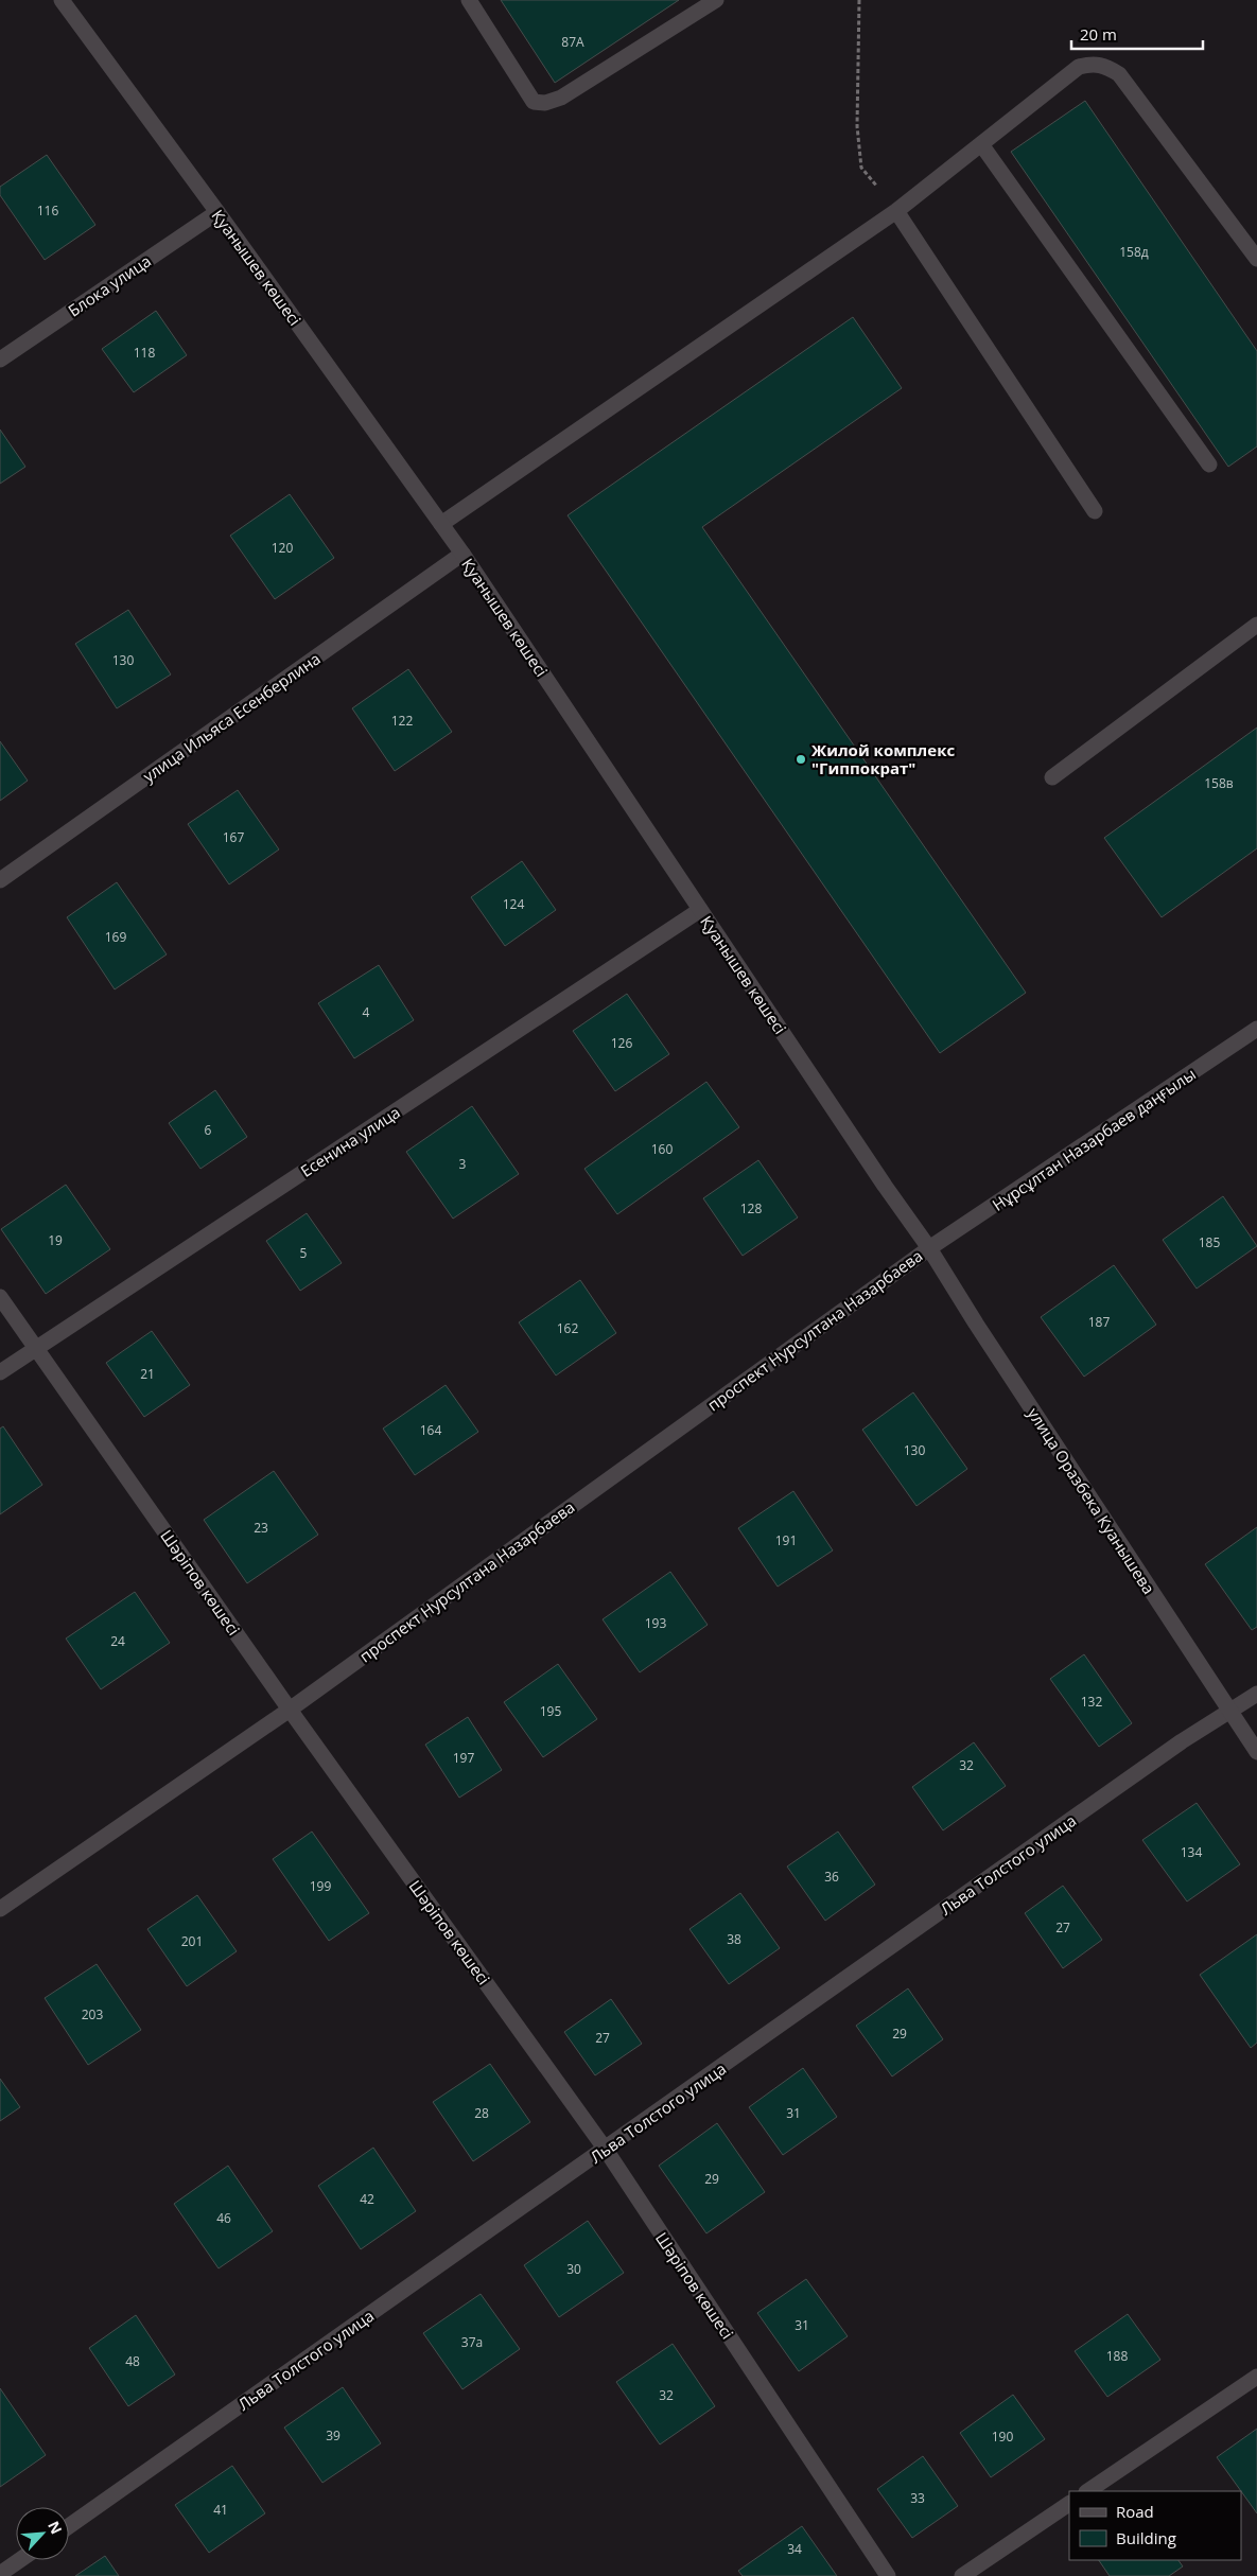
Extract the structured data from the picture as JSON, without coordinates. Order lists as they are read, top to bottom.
{
  "streets": {
    "street": [
      "Қуанышев көшесі",
      "Блока улица",
      "улица Ильяса Есенберлина",
      "Нұрсұлтан Назарбаев даңғылы",
      "Есенина улица",
      "проспект Нурсултана Назарбаева",
      "улица Оразбека Куанышева",
      "Шәріпов көшесі",
      "Льва Толстого улица"
    ]
  },
  "crossings": [
    ["Қуанышев көшесі", "Блока улица"],
    ["Қуанышев көшесі", "улица Ильяса Есенберлина"],
    ["Қуанышев көшесі", "Нұрсұлтан Назарбаев даңғылы"],
    ["Қуанышев көшесі", "Есенина улица"],
    ["Қуанышев көшесі", "проспект Нурсултана Назарбаева"],
    ["Қуанышев көшесі", "улица Оразбека Куанышева"],
    ["Нұрсұлтан Назарбаев даңғылы", "проспект Нурсултана Назарбаева"],
    ["Нұрсұлтан Назарбаев даңғылы", "улица Оразбека Куанышева"],
    ["Есенина улица", "Шәріпов көшесі"],
    ["проспект Нурсултана Назарбаева", "улица Оразбека Куанышева"],
    ["проспект Нурсултана Назарбаева", "Шәріпов көшесі"],
    ["улица Оразбека Куанышева", "Льва Толстого улица"],
    ["Шәріпов көшесі", "Льва Толстого улица"]
  ],
  "places": ["Жилой комплекс \"Гиппократ\""],
  "house_numbers": [
    "87А",
    "116",
    "158д",
    "118",
    "120",
    "130",
    "122",
    "158в",
    "167",
    "124",
    "169",
    "4",
    "126",
    "6",
    "160",
    "3",
    "128",
    "19",
    "185",
    "5",
    "187",
    "162",
    "21",
    "164",
    "130",
    "23",
    "191",
    "193",
    "24",
    "132",
    "195",
    "197",
    "32",
    "134",
    "36",
    "199",
    "27",
    "38",
    "201",
    "203",
    "29",
    "27",
    "28",
    "31",
    "29",
    "42",
    "46",
    "30",
    "31",
    "37а",
    "188",
    "48",
    "32",
    "39",
    "190",
    "33",
    "41",
    "34"
  ],
  "legend": ["Road", "Building"],
  "scale_bar": "20 m",
  "north": "top right"
}
